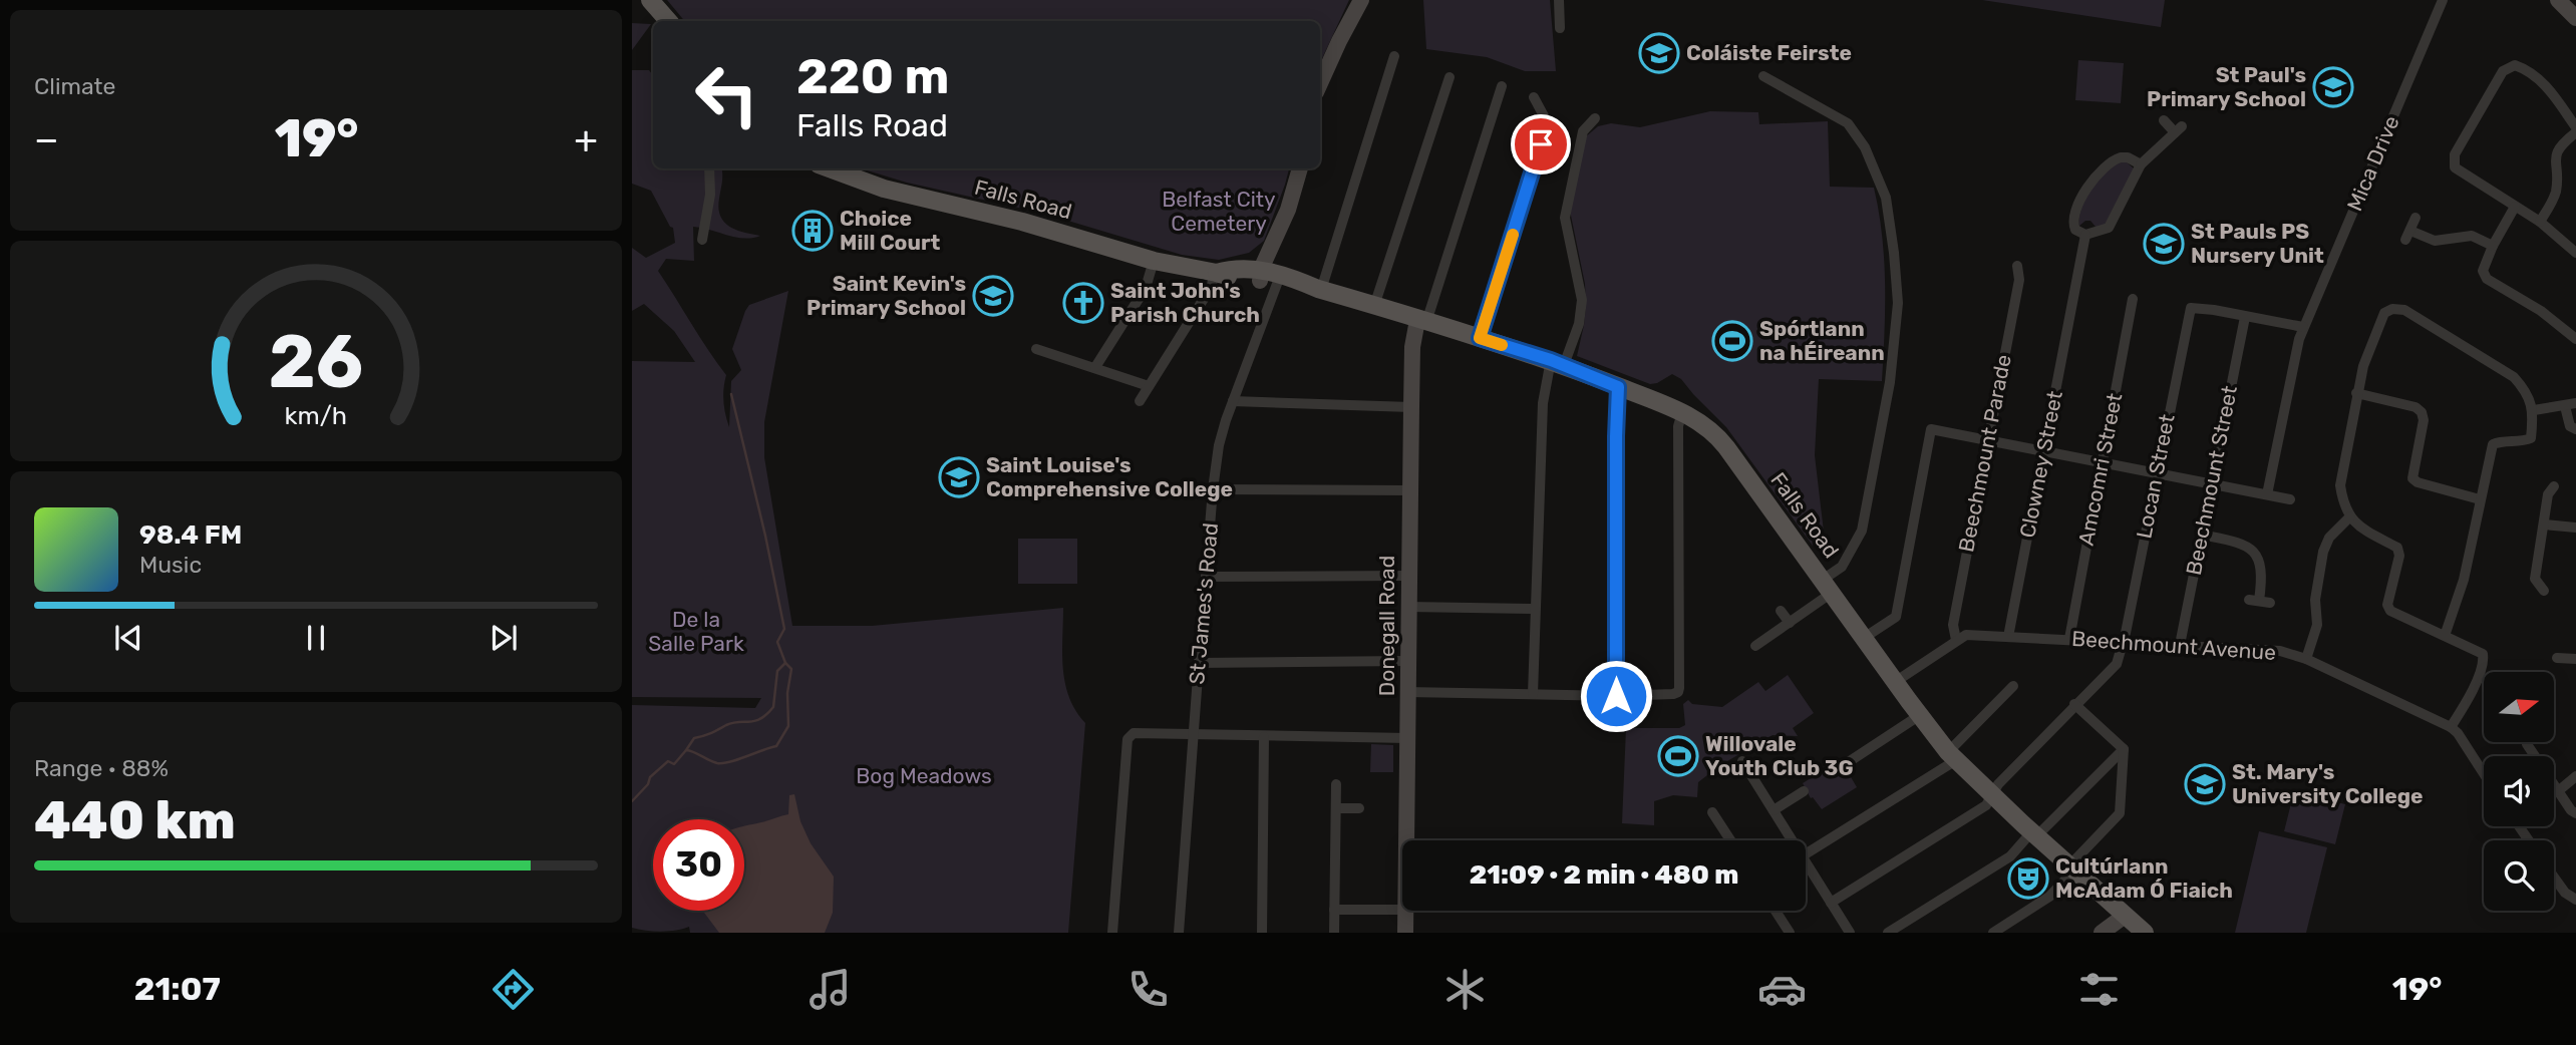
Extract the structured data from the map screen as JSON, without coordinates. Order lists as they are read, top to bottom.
{
  "streets": {
    "main road": ["Falls Road"],
    "street": [
      "Mica Drive",
      "Beechmount Parade",
      "Clowney Street",
      "Amcomri Street",
      "Locan Street",
      "Beechmount Street",
      "St James's Road",
      "Donegall Road",
      "Beechmount Avenue"
    ]
  },
  "crossings": [
    ["Falls Road", "Locan Street"],
    ["Falls Road", "St James's Road"],
    ["Falls Road", "Donegall Road"],
    ["Falls Road", "Beechmount Avenue"],
    ["Beechmount Parade", "Beechmount Avenue"],
    ["Clowney Street", "Beechmount Avenue"],
    ["Amcomri Street", "Beechmount Avenue"],
    ["Locan Street", "Beechmount Street"],
    ["Locan Street", "Beechmount Avenue"],
    ["Beechmount Street", "Beechmount Avenue"]
  ],
  "parks": ["Belfast City Cemetery", "De la Salle Park", "Bog Meadows"],
  "places": {
    "school or university": [
      "Coláiste Feirste",
      "St Paul's Primary School",
      "St Pauls PS Nursery Unit",
      "Saint Kevin's Primary School",
      "Saint Louise's Comprehensive College",
      "St. Mary's University College"
    ],
    "building": ["Choice Mill Court"],
    "church": ["Saint John's Parish Church"],
    "sports": ["Spórtlann na hÉireann", "Willovale Youth Club 3G"],
    "theatre": ["Cultúrlann McAdam Ó Fiaich"]
  },
  "north": "right",
  "page": {
    "tile": [
      "Climate",
      ["Range · 88%", "440 km"]
    ],
    "turn": ["220 m", "Falls Road"],
    "heat": ["−", "19°", "+"],
    "song": ["98.4 FM", "Music"],
    "limit": "30",
    "trip": "21:09 · 2 min · 480 m",
    "tabs": ["21:07", "19°"],
    "gauge": ["26", "km/h"]
  }
}
